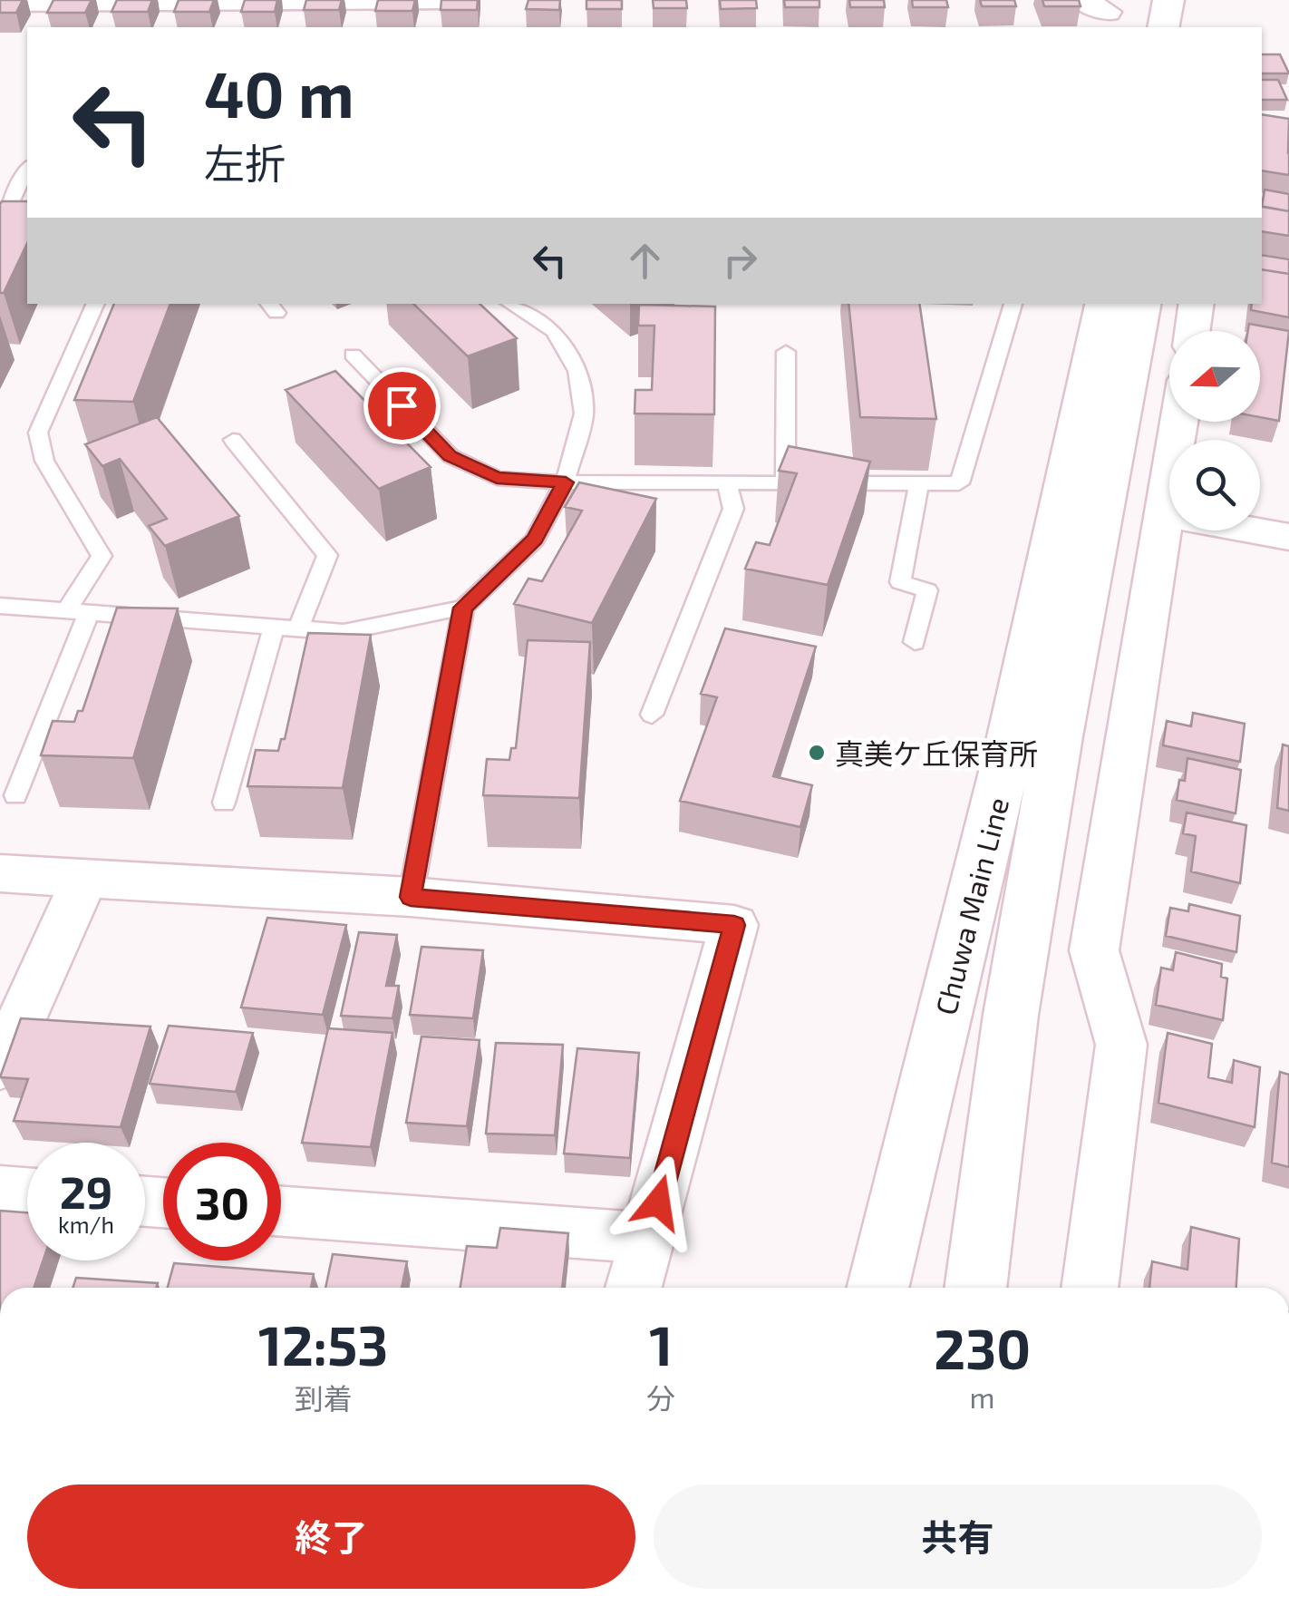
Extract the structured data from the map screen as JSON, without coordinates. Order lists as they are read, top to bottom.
{
  "streets": {
    "main road": ["Chuwa Main Line"]
  },
  "places": ["真美ケ丘保育所"],
  "north": "left",
  "page": {
    "turn": ["40 m", "左折"],
    "speed": "29 km/h",
    "limit": "30",
    "eta": [
      "12:53",
      "到着",
      "1",
      "分",
      "230",
      "m"
    ],
    "buttons": ["終了", "共有"]
  }
}
